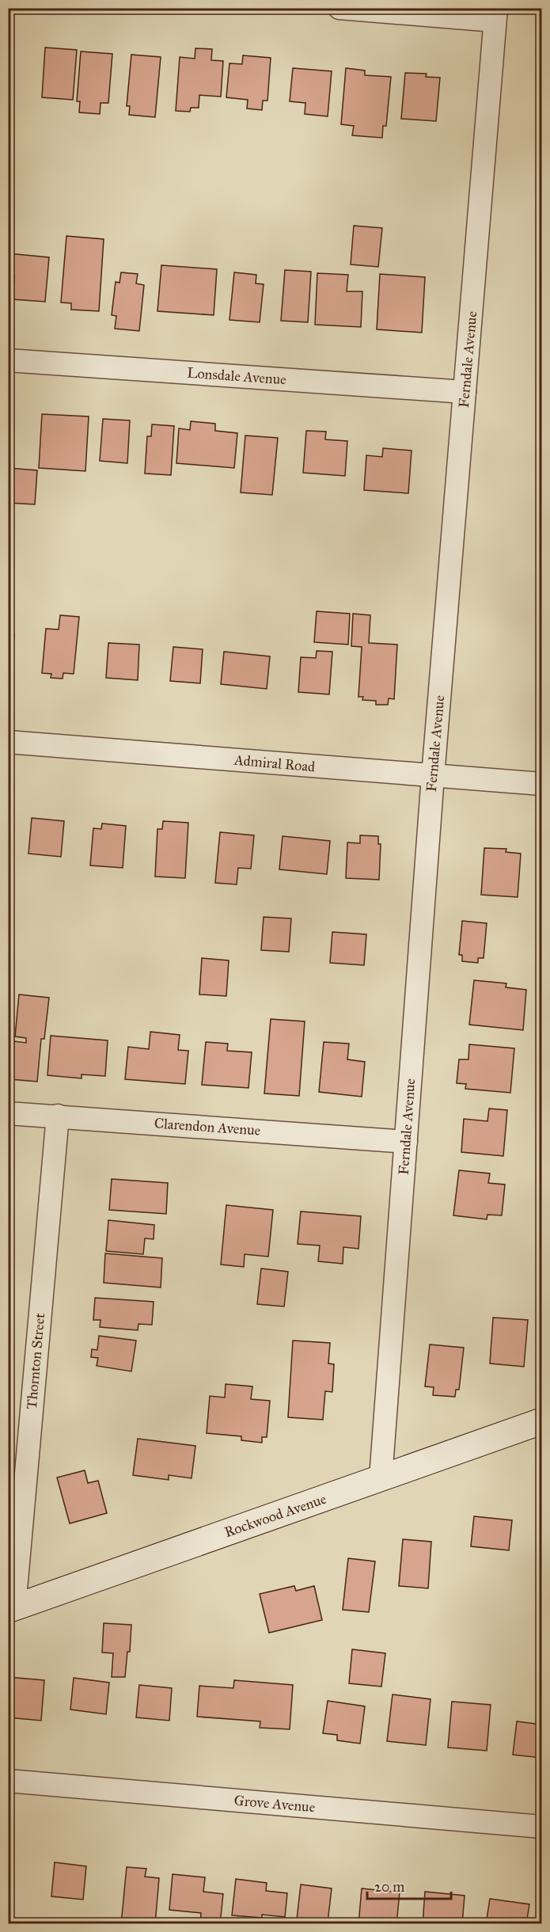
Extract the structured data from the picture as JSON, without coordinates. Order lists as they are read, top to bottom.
{
  "streets": {
    "street": [
      "Ferndale Avenue",
      "Lonsdale Avenue",
      "Admiral Road",
      "Clarendon Avenue",
      "Thornton Street",
      "Rockwood Avenue",
      "Grove Avenue"
    ]
  },
  "crossings": [
    ["Ferndale Avenue", "Lonsdale Avenue"],
    ["Ferndale Avenue", "Admiral Road"],
    ["Ferndale Avenue", "Clarendon Avenue"],
    ["Ferndale Avenue", "Rockwood Avenue"],
    ["Clarendon Avenue", "Thornton Street"],
    ["Thornton Street", "Rockwood Avenue"]
  ],
  "scale_bar": "20 m"
}
